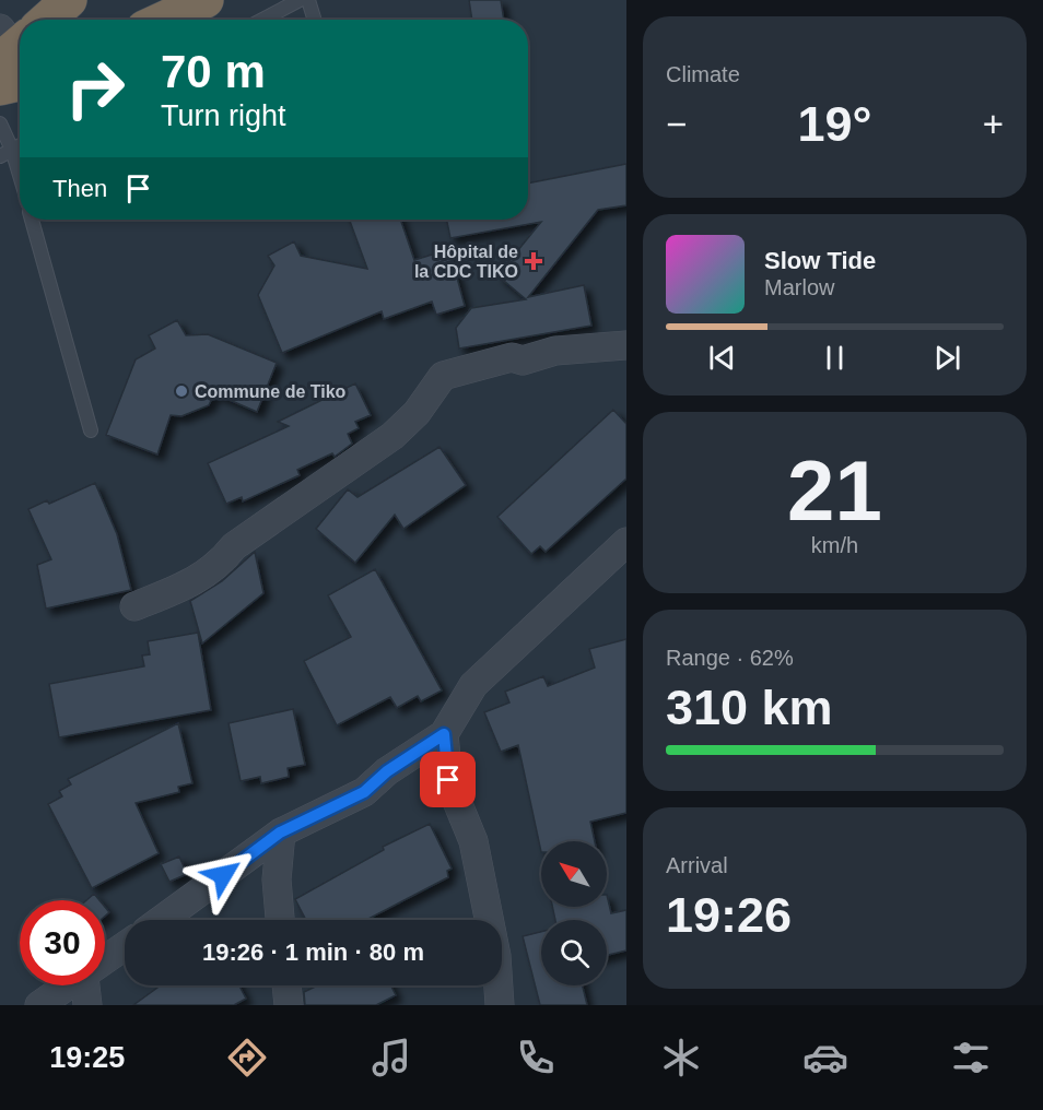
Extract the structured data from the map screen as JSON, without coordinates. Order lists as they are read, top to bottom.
{
  "places": {
    "health": ["Hôpital de la CDC TIKO"],
    "other": ["Commune de Tiko"]
  },
  "north": "top left",
  "page": {
    "tile": [
      "Climate",
      ["21", "km/h"],
      ["Range · 62%", "310 km"],
      ["Arrival", "19:26"]
    ],
    "turn": ["70 m", "Turn right"],
    "heat": ["−", "19°", "+"],
    "then": "Then",
    "song": ["Slow Tide", "Marlow"],
    "limit": "30",
    "trip": "19:26 · 1 min · 80 m",
    "tabs": "19:25"
  }
}
